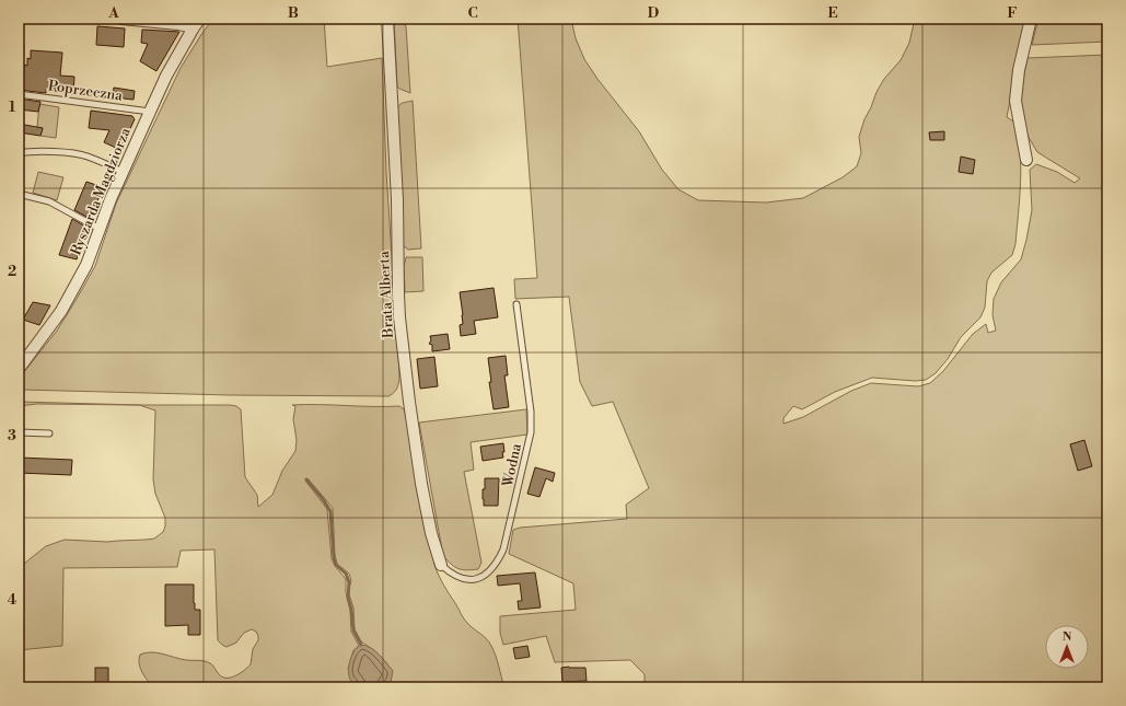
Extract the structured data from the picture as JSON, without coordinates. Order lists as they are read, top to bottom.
{
  "streets": {
    "street": ["Ryszarda Magdziorza", "Brata Alberta"],
    "lane": ["Poprzeczna", "Wodna"]
  },
  "crossings": [
    ["Poprzeczna", "Ryszarda Magdziorza"],
    ["Brata Alberta", "Wodna"]
  ],
  "north": "top",
  "grid": {
    "columns": [
      "A",
      "B",
      "C",
      "D",
      "E",
      "F"
    ],
    "rows": [
      "1",
      "2",
      "3",
      "4"
    ]
  }
}
